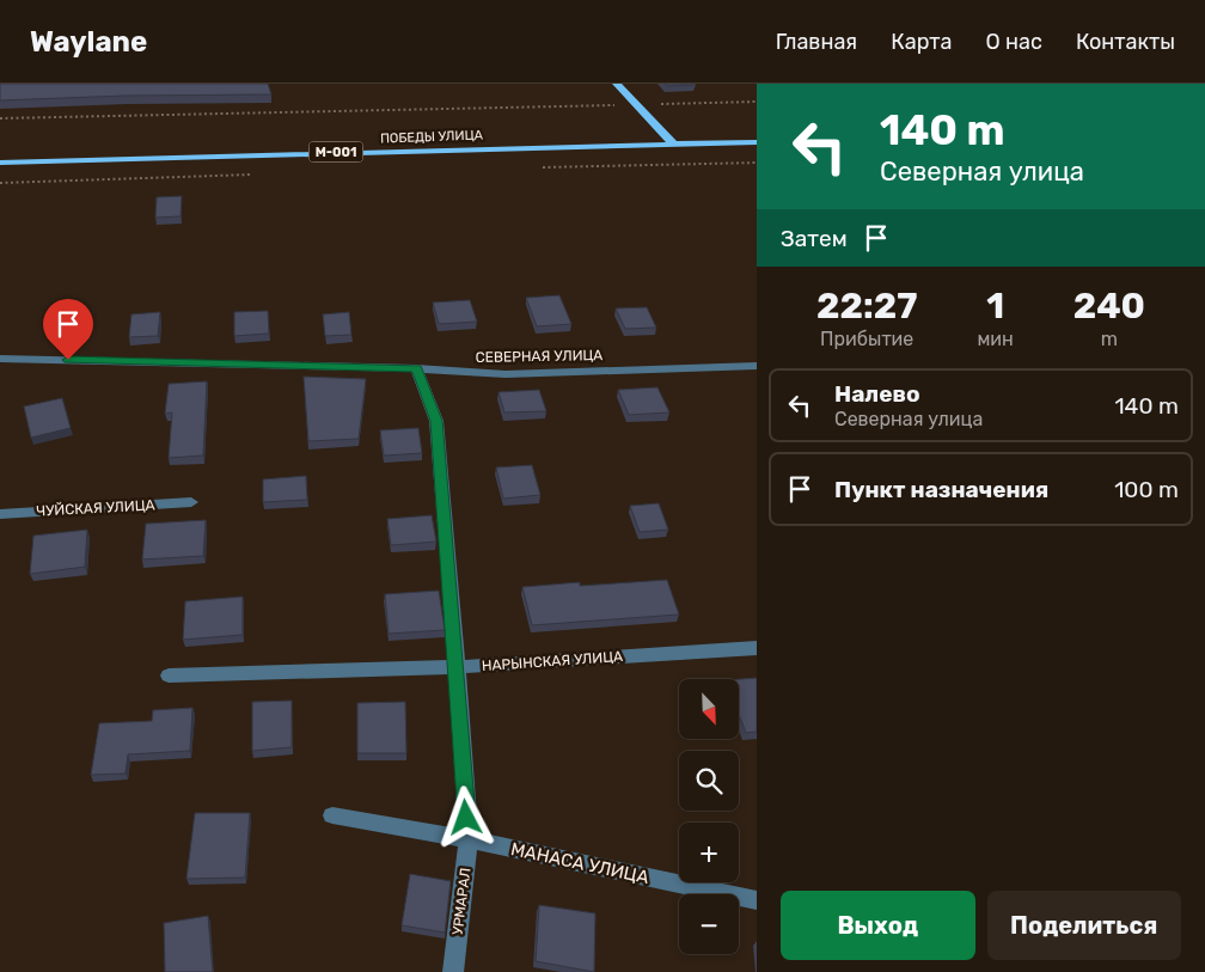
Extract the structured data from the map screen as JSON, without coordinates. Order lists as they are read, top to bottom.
{
  "streets": {
    "main road": ["ПОБЕДЫ УЛИЦА", "М-001"],
    "street": [
      "СЕВЕРНАЯ УЛИЦА",
      "ЧУЙСКАЯ УЛИЦА",
      "НАРЫНСКАЯ УЛИЦА",
      "МАНАСА УЛИЦА",
      "УРМАРАЛ"
    ]
  },
  "crossings": [
    ["СЕВЕРНАЯ УЛИЦА", "УРМАРАЛ"],
    ["НАРЫНСКАЯ УЛИЦА", "УРМАРАЛ"],
    ["МАНАСА УЛИЦА", "УРМАРАЛ"]
  ],
  "north": "bottom right",
  "page": {
    "header": "Waylane",
    "nav": [
      "Главная",
      "Карта",
      "О нас",
      "Контакты"
    ],
    "turn": ["140 m", "Северная улица"],
    "then": "Затем",
    "eta": [
      "22:27",
      "Прибытие",
      "1",
      "мин",
      "240",
      "m"
    ],
    "list": [
      {
        "name": "Налево",
        "note": "Северная улица",
        "value": "140 m"
      },
      {
        "name": "Пункт назначения",
        "value": "100 m"
      }
    ],
    "map_buttons": ["+", "−"],
    "buttons": ["Выход", "Поделиться"]
  }
}
